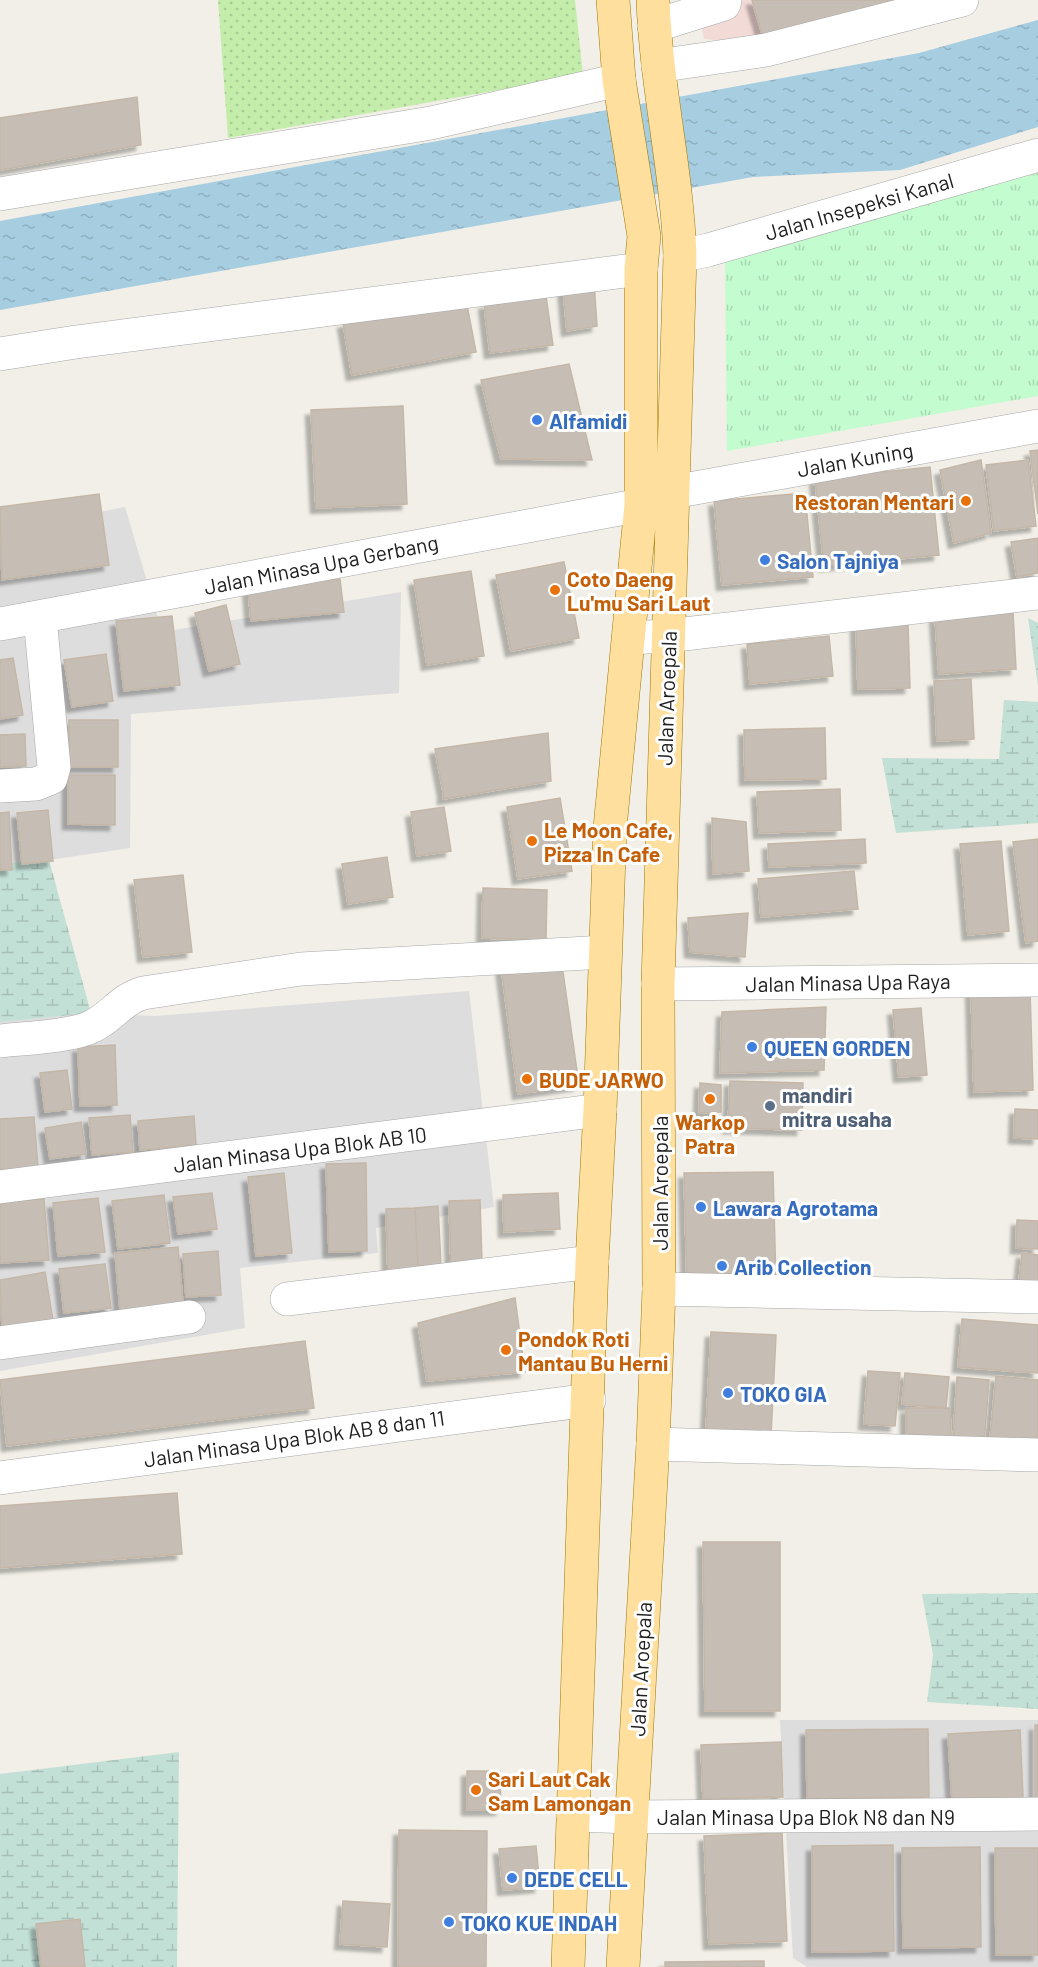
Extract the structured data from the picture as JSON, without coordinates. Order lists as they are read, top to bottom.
{
  "streets": {
    "main road": ["Jalan Aroepala"],
    "street": [
      "Jalan Insepeksi Kanal",
      "Jalan Kuning",
      "Jalan Minasa Upa Gerbang",
      "Jalan Minasa Upa Raya",
      "Jalan Minasa Upa Blok AB 10",
      "Jalan Minasa Upa Blok AB 8 dan 11",
      "Jalan Minasa Upa Blok N8 dan N9"
    ]
  },
  "crossings": [
    ["Jalan Insepeksi Kanal", "Jalan Aroepala"],
    ["Jalan Kuning", "Jalan Aroepala"],
    ["Jalan Minasa Upa Gerbang", "Jalan Aroepala"],
    ["Jalan Aroepala", "Jalan Minasa Upa Raya"],
    ["Jalan Aroepala", "Jalan Minasa Upa Blok AB 10"],
    ["Jalan Aroepala", "Jalan Minasa Upa Blok AB 8 dan 11"],
    ["Jalan Aroepala", "Jalan Minasa Upa Blok N8 dan N9"]
  ],
  "places": [
    "Alfamidi",
    "Restoran Mentari",
    "Salon Tajniya",
    "Coto Daeng Lu'mu Sari Laut",
    "Le Moon Cafe, Pizza In Cafe",
    "QUEEN GORDEN",
    "BUDE JARWO",
    "Warkop Patra",
    "mandiri mitra usaha",
    "Lawara Agrotama",
    "Arib Collection",
    "Pondok Roti Mantau Bu Herni",
    "TOKO GIA",
    "Sari Laut Cak Sam Lamongan",
    "DEDE CELL",
    "TOKO KUE INDAH"
  ]
}
